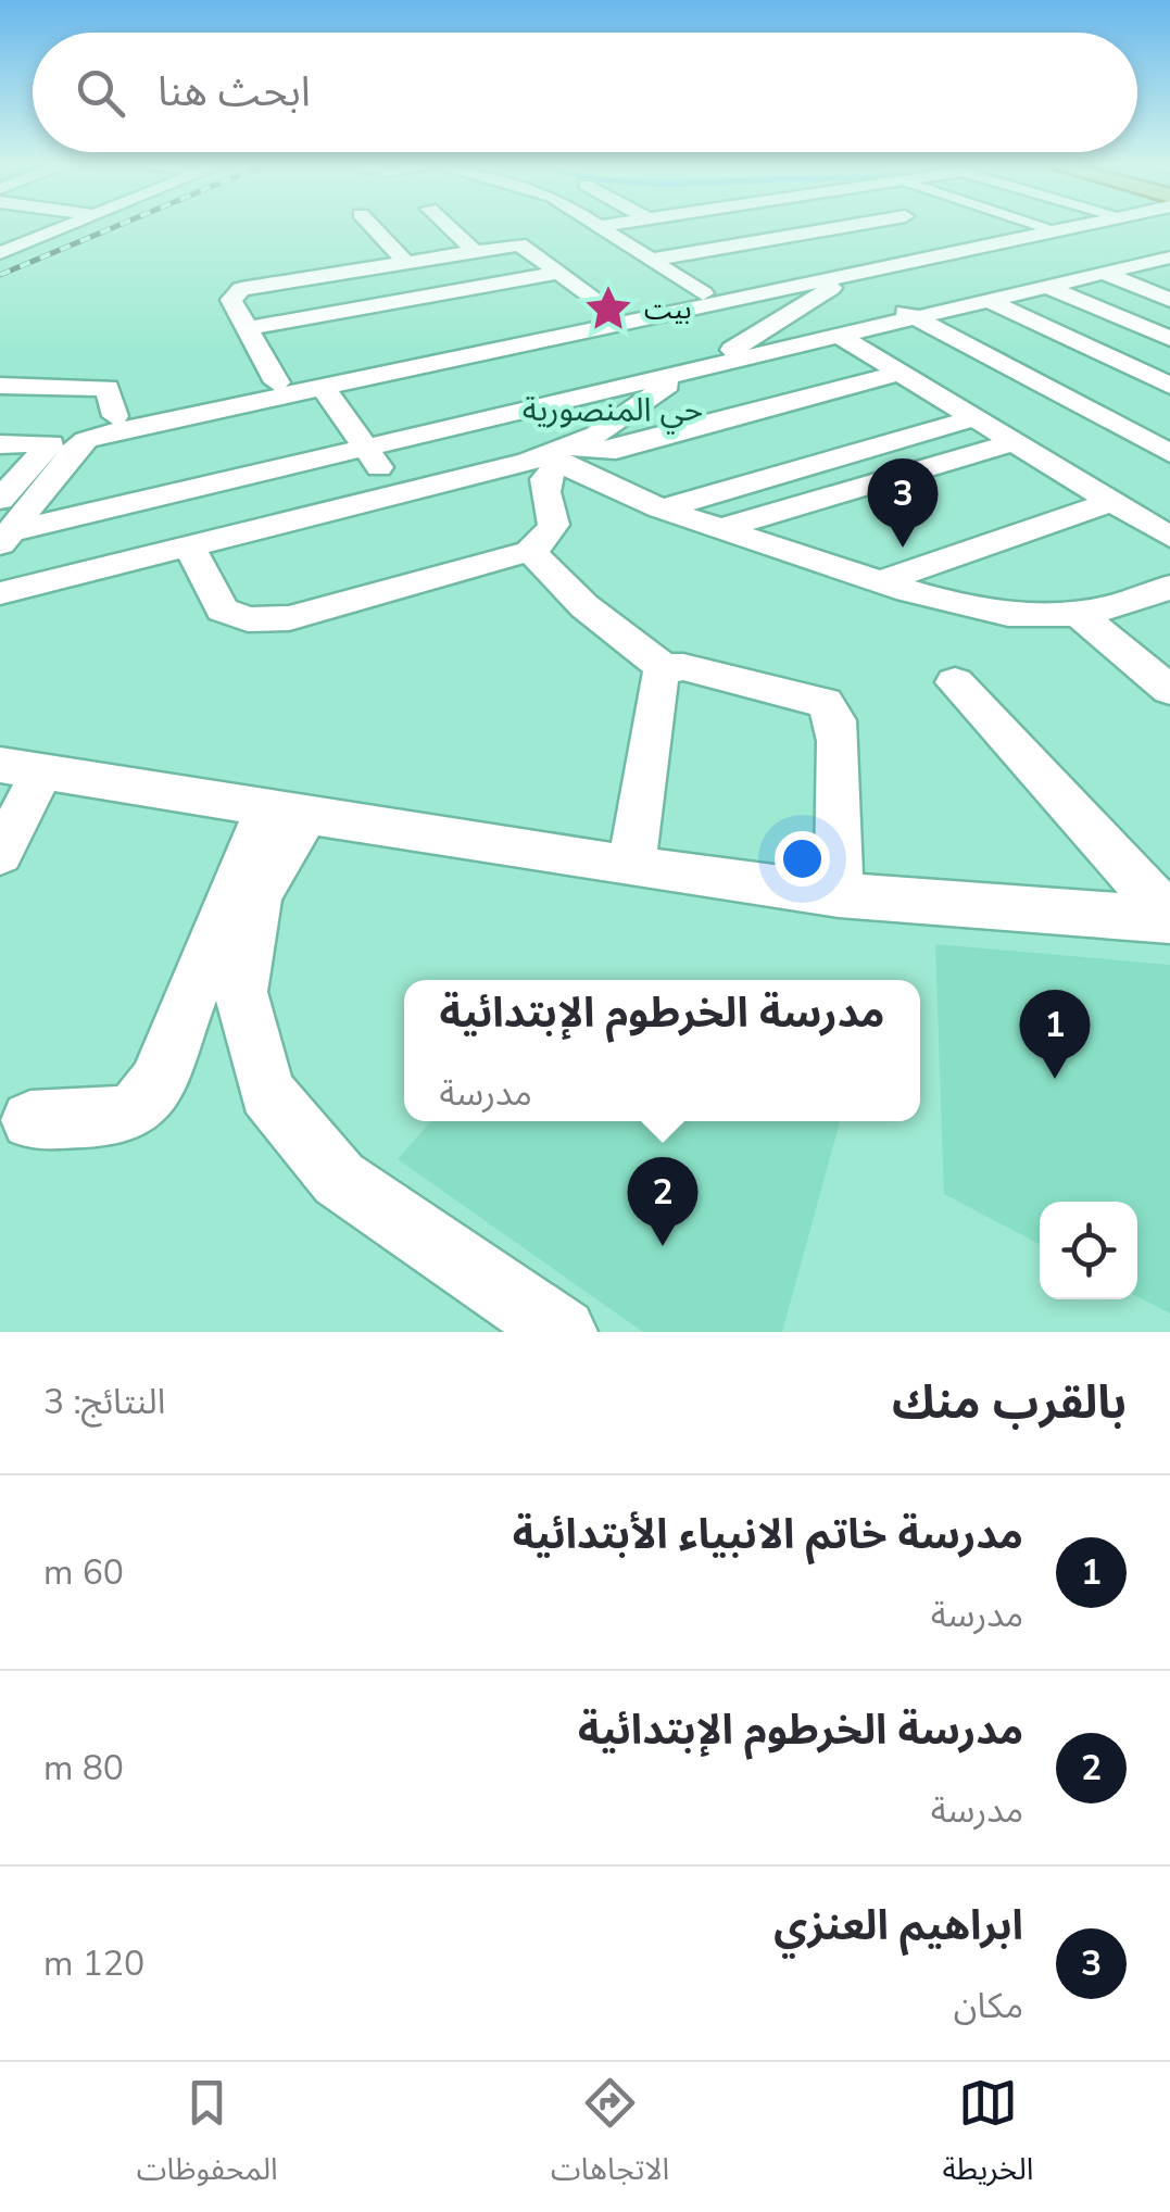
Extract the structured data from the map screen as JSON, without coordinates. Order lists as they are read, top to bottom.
{
  "districts": ["حي المنصورية"],
  "places": {
    "place": ["بيت"]
  },
  "page": {
    "search": "ابحث هنا",
    "pins": ["3", "1", "2"],
    "popup": ["مدرسة الخرطوم الإبتدائية", "مدرسة"],
    "heading": ["بالقرب منك", "النتائج: 3"],
    "list": [
      {
        "mark": "1",
        "name": "مدرسة خاتم الانبياء الأبتدائية",
        "note": "مدرسة",
        "value": "60 m"
      },
      {
        "mark": "2",
        "name": "مدرسة الخرطوم الإبتدائية",
        "note": "مدرسة",
        "value": "80 m"
      },
      {
        "mark": "3",
        "name": "ابراهيم العنزي",
        "note": "مكان",
        "value": "120 m"
      }
    ],
    "nav": ["الخريطة", "الاتجاهات", "المحفوظات"]
  }
}
